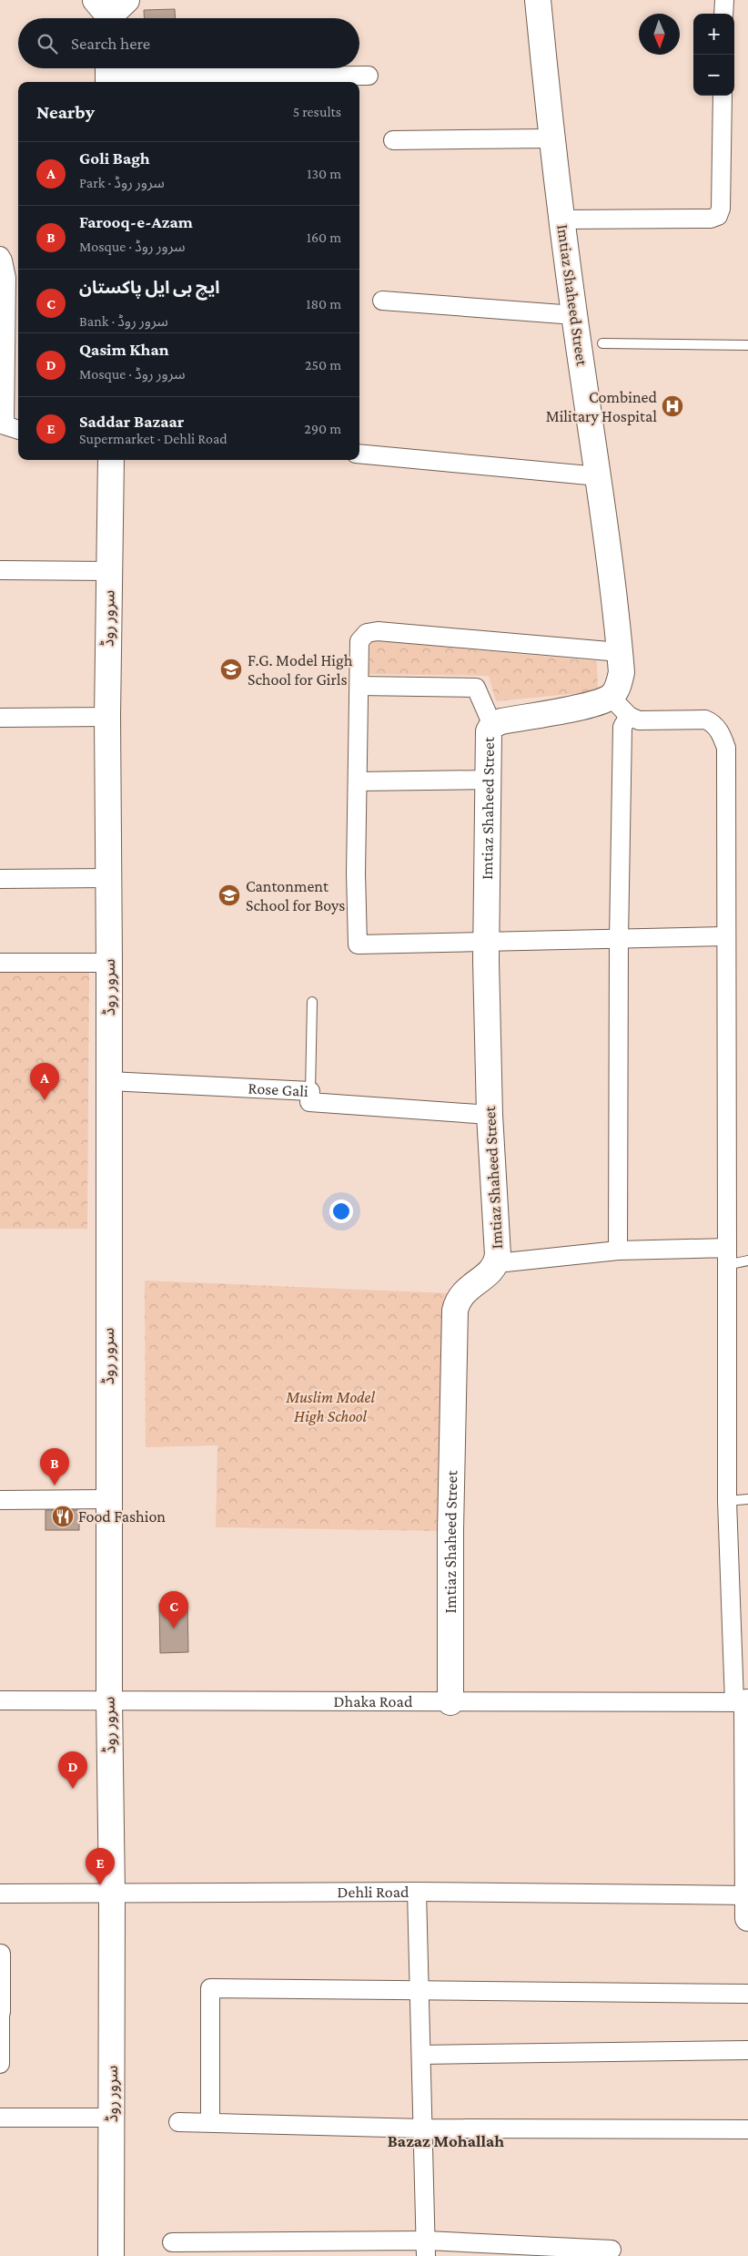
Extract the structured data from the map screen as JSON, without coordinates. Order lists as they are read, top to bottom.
{
  "streets": {
    "street": [
      "Imtiaz Shaheed Street",
      "سرور روڈ",
      "Rose Gali",
      "Dhaka Road",
      "Dehli Road"
    ]
  },
  "crossings": [
    ["Imtiaz Shaheed Street", "Rose Gali"],
    ["Imtiaz Shaheed Street", "Dhaka Road"],
    ["سرور روڈ", "Rose Gali"],
    ["سرور روڈ", "Dhaka Road"],
    ["سرور روڈ", "Dehli Road"]
  ],
  "districts": ["Bazaz Mohallah"],
  "parks": ["Muslim Model High School"],
  "places": {
    "hospital": ["Combined Military Hospital"],
    "school or university": ["F.G. Model High School for Girls", "Cantonment School for Boys"],
    "restaurant": ["Food Fashion"]
  },
  "north": "bottom",
  "page": {
    "map_buttons": ["+", "−"],
    "search": "Search here",
    "heading": ["Nearby", "5 results"],
    "list": [
      {
        "mark": "A",
        "name": "Goli Bagh",
        "note": "Park · سرور روڈ",
        "value": "130 m"
      },
      {
        "mark": "B",
        "name": "Farooq-e-Azam",
        "note": "Mosque · سرور روڈ",
        "value": "160 m"
      },
      {
        "mark": "C",
        "name": "ایچ بی ایل پاکستان",
        "note": "Bank · سرور روڈ",
        "value": "180 m"
      },
      {
        "mark": "D",
        "name": "Qasim Khan",
        "note": "Mosque · سرور روڈ",
        "value": "250 m"
      },
      {
        "mark": "E",
        "name": "Saddar Bazaar",
        "note": "Supermarket · Dehli Road",
        "value": "290 m"
      }
    ],
    "pins": [
      "A",
      "B",
      "C",
      "D",
      "E"
    ]
  }
}
